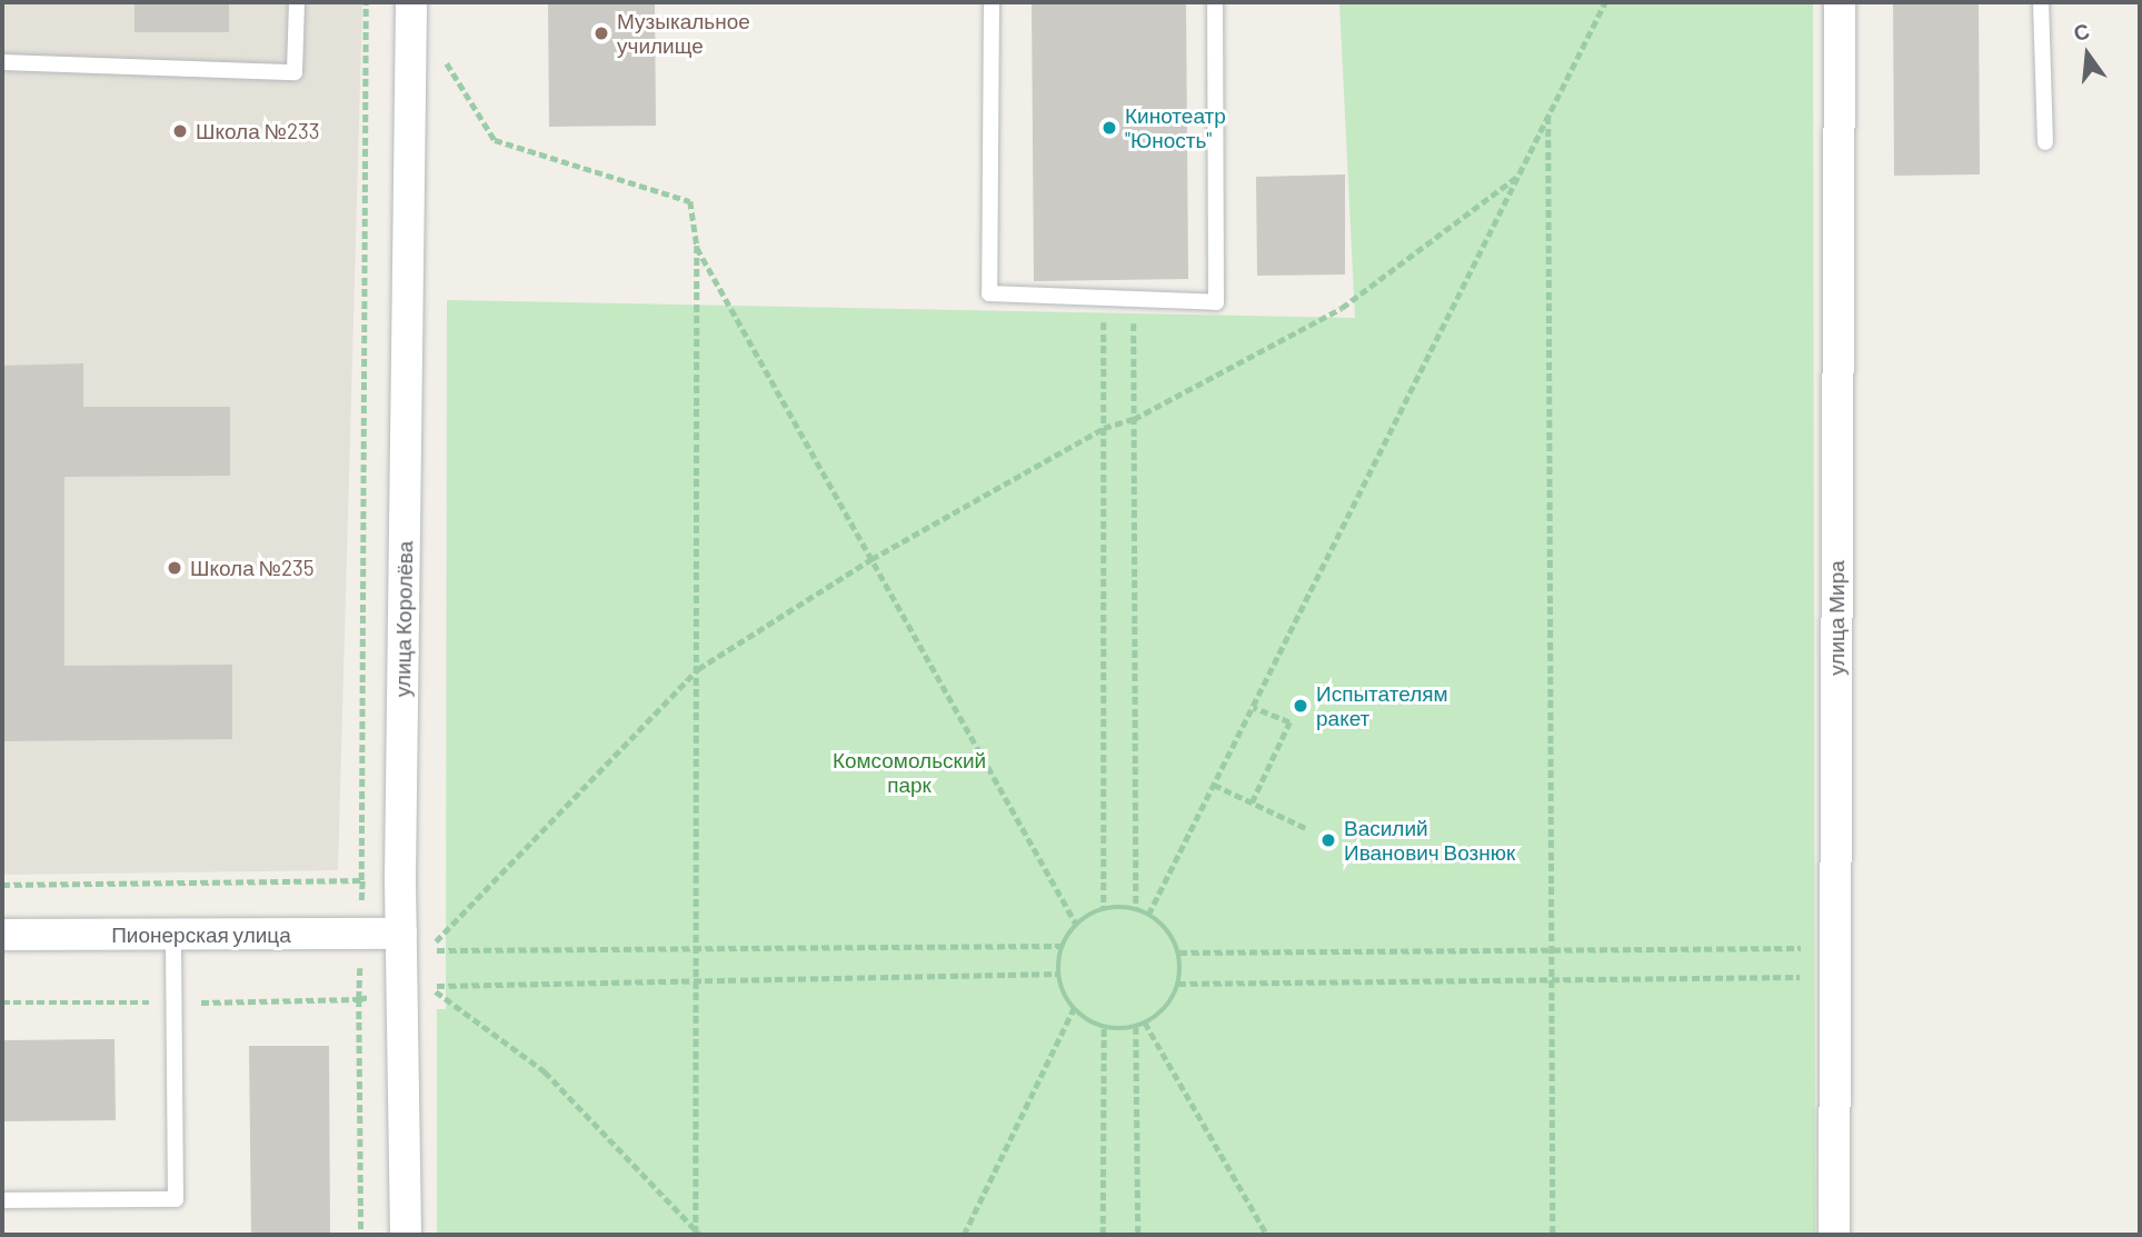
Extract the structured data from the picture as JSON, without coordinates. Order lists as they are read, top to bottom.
{
  "streets": {
    "street": ["улица Мира", "улица Королёва", "Пионерская улица"]
  },
  "crossings": [
    ["улица Королёва", "Пионерская улица"]
  ],
  "parks": ["Комсомольский парк"],
  "places": [
    "Музыкальное училище",
    "Кинотеатр \"Юность\"",
    "Школа №233",
    "Школа №235",
    "Испытателям ракет",
    "Василий Иванович Вознюк"
  ],
  "north": "top"
}
